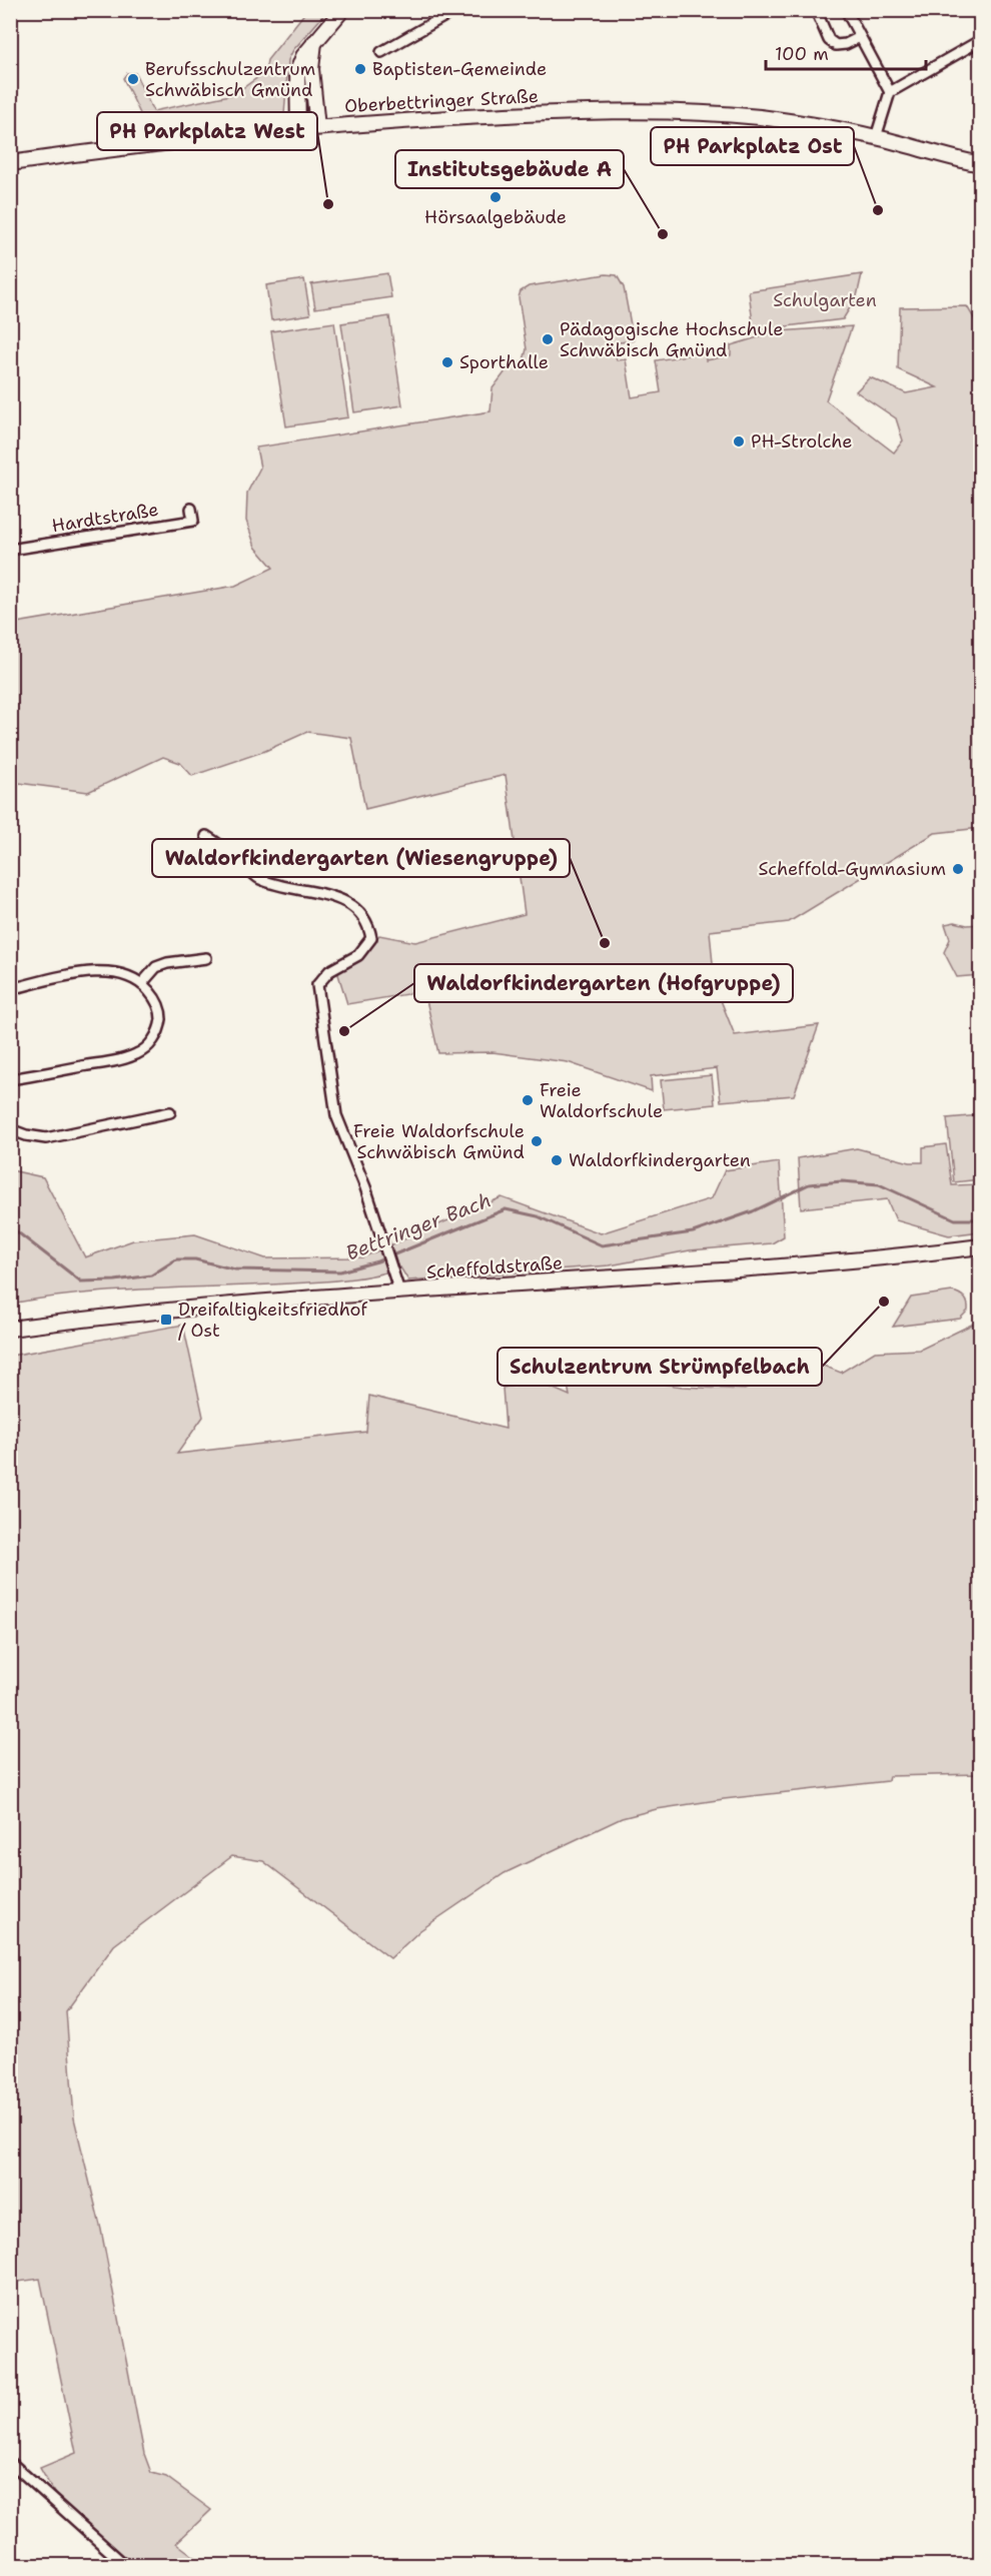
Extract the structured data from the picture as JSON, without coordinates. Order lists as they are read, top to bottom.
{
  "streets": {
    "street": ["Oberbettringer Straße", "Hardtstraße", "Scheffoldstraße"]
  },
  "water": ["Bettringer Bach"],
  "parks": ["Schulgarten"],
  "places": {
    "other": [
      "Baptisten-Gemeinde",
      "Berufsschulzentrum Schwäbisch Gmünd",
      "Hörsaalgebäude",
      "PH Parkplatz West",
      "PH Parkplatz Ost",
      "Institutsgebäude A",
      "Pädagogische Hochschule Schwäbisch Gmünd",
      "Sporthalle",
      "PH-Strolche",
      "Scheffold-Gymnasium",
      "Waldorfkindergarten (Wiesengruppe)",
      "Waldorfkindergarten (Hofgruppe)",
      "Freie Waldorfschule",
      "Freie Waldorfschule Schwäbisch Gmünd",
      "Waldorfkindergarten",
      "Schulzentrum Strümpfelbach"
    ],
    "transit": ["Dreifaltigkeitsfriedhof / Ost"]
  },
  "scale_bar": "100 m"
}
